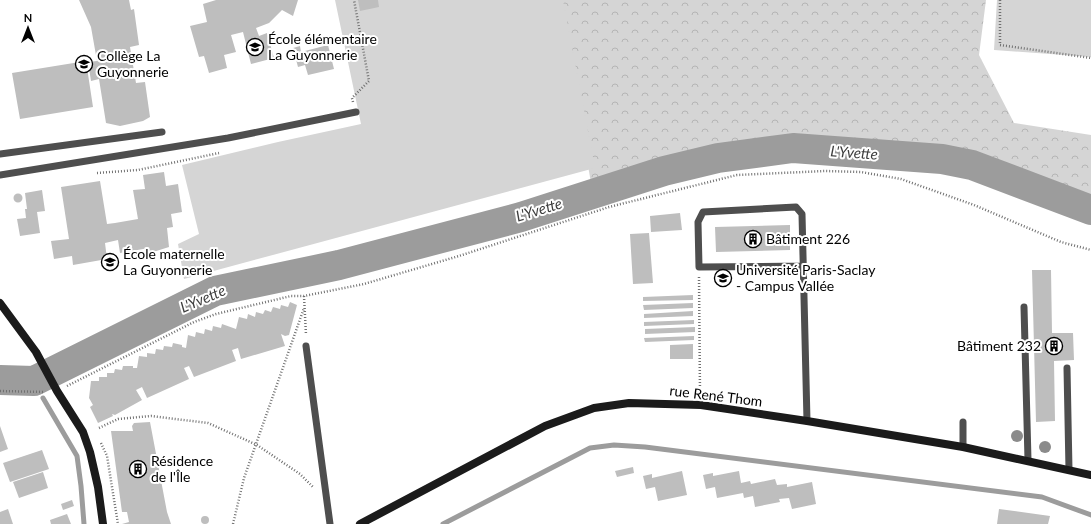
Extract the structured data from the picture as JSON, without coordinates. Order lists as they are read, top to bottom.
{
  "streets": {
    "main road": ["rue René Thom"]
  },
  "water": ["L'Yvette"],
  "places": {
    "school or university": [
      "École élémentaire La Guyonnerie",
      "Collège La Guyonnerie",
      "École maternelle La Guyonnerie",
      "Université Paris-Saclay - Campus Vallée"
    ],
    "building": ["Bâtiment 226", "Bâtiment 232", "Résidence de l'Île"]
  },
  "north": "top"
}
